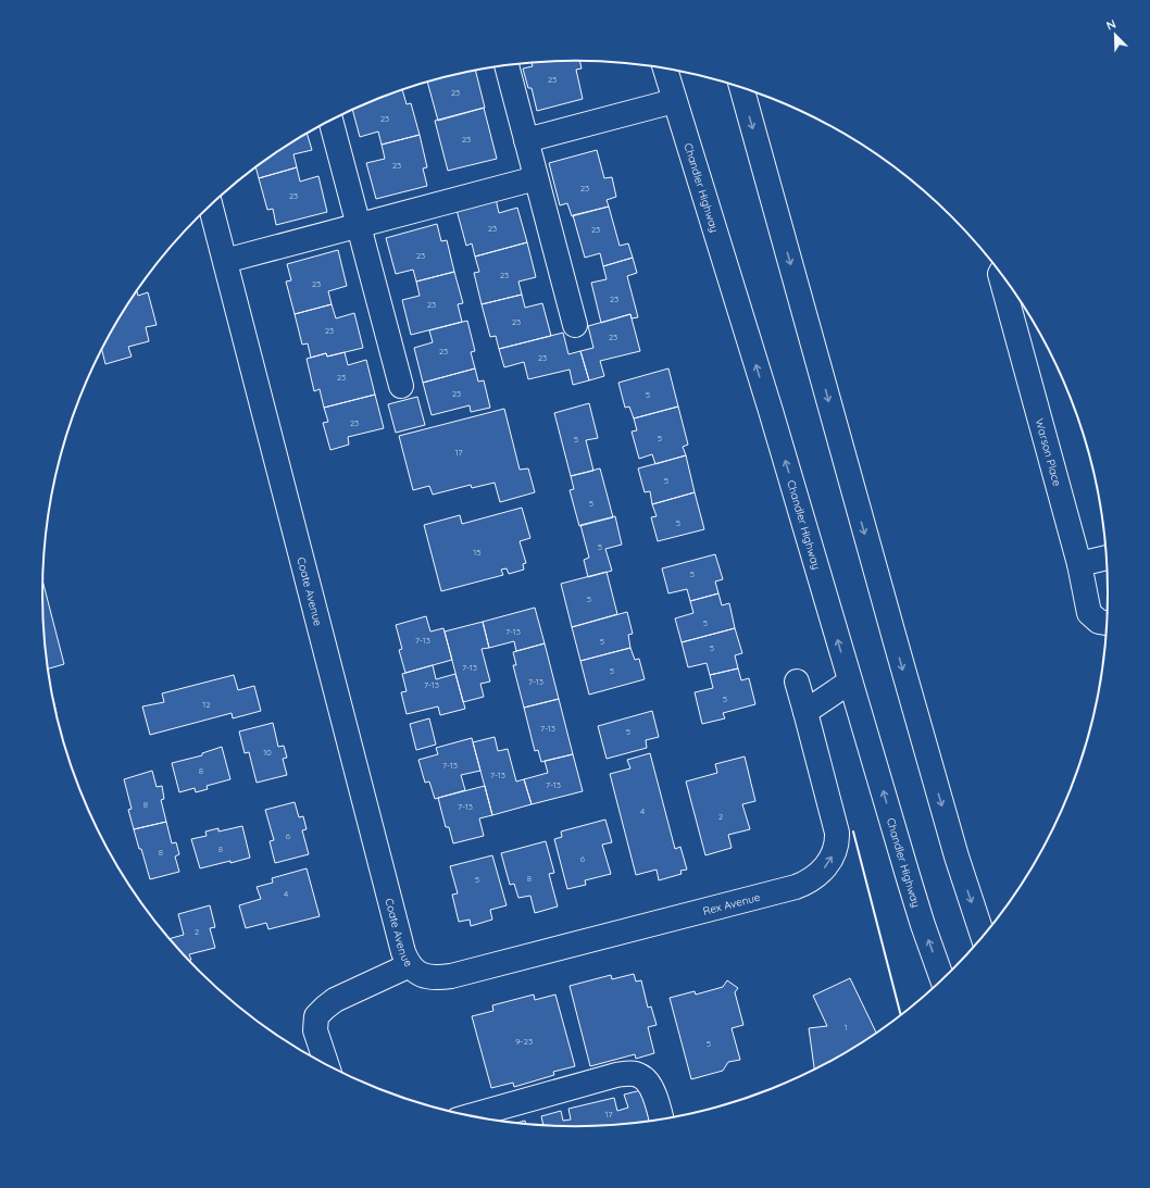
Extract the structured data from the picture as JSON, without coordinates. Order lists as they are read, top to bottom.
{
  "streets": {
    "main road": [
      "Chandler Highway",
      "Warson Place",
      "Coate Avenue",
      "Rex Avenue"
    ]
  },
  "crossings": [
    ["Coate Avenue", "Rex Avenue"]
  ],
  "house_numbers": [
    "23",
    "23",
    "23",
    "23",
    "23",
    "23",
    "23",
    "23",
    "23",
    "23",
    "23",
    "23",
    "23",
    "23",
    "23",
    "23",
    "23",
    "23",
    "23",
    "23",
    "23",
    "5",
    "23",
    "5",
    "5",
    "17",
    "5",
    "5",
    "5",
    "5",
    "15",
    "5",
    "5",
    "5",
    "7-13",
    "7-13",
    "5",
    "5",
    "7-13",
    "5",
    "7-13",
    "7-13",
    "5",
    "12",
    "7-13",
    "5",
    "10",
    "7-13",
    "8",
    "7-13",
    "7-13",
    "8",
    "7-13",
    "4",
    "2",
    "6",
    "8",
    "8",
    "6",
    "8",
    "5",
    "4",
    "2",
    "1",
    "9-23",
    "5",
    "17"
  ],
  "north": "top left"
}
